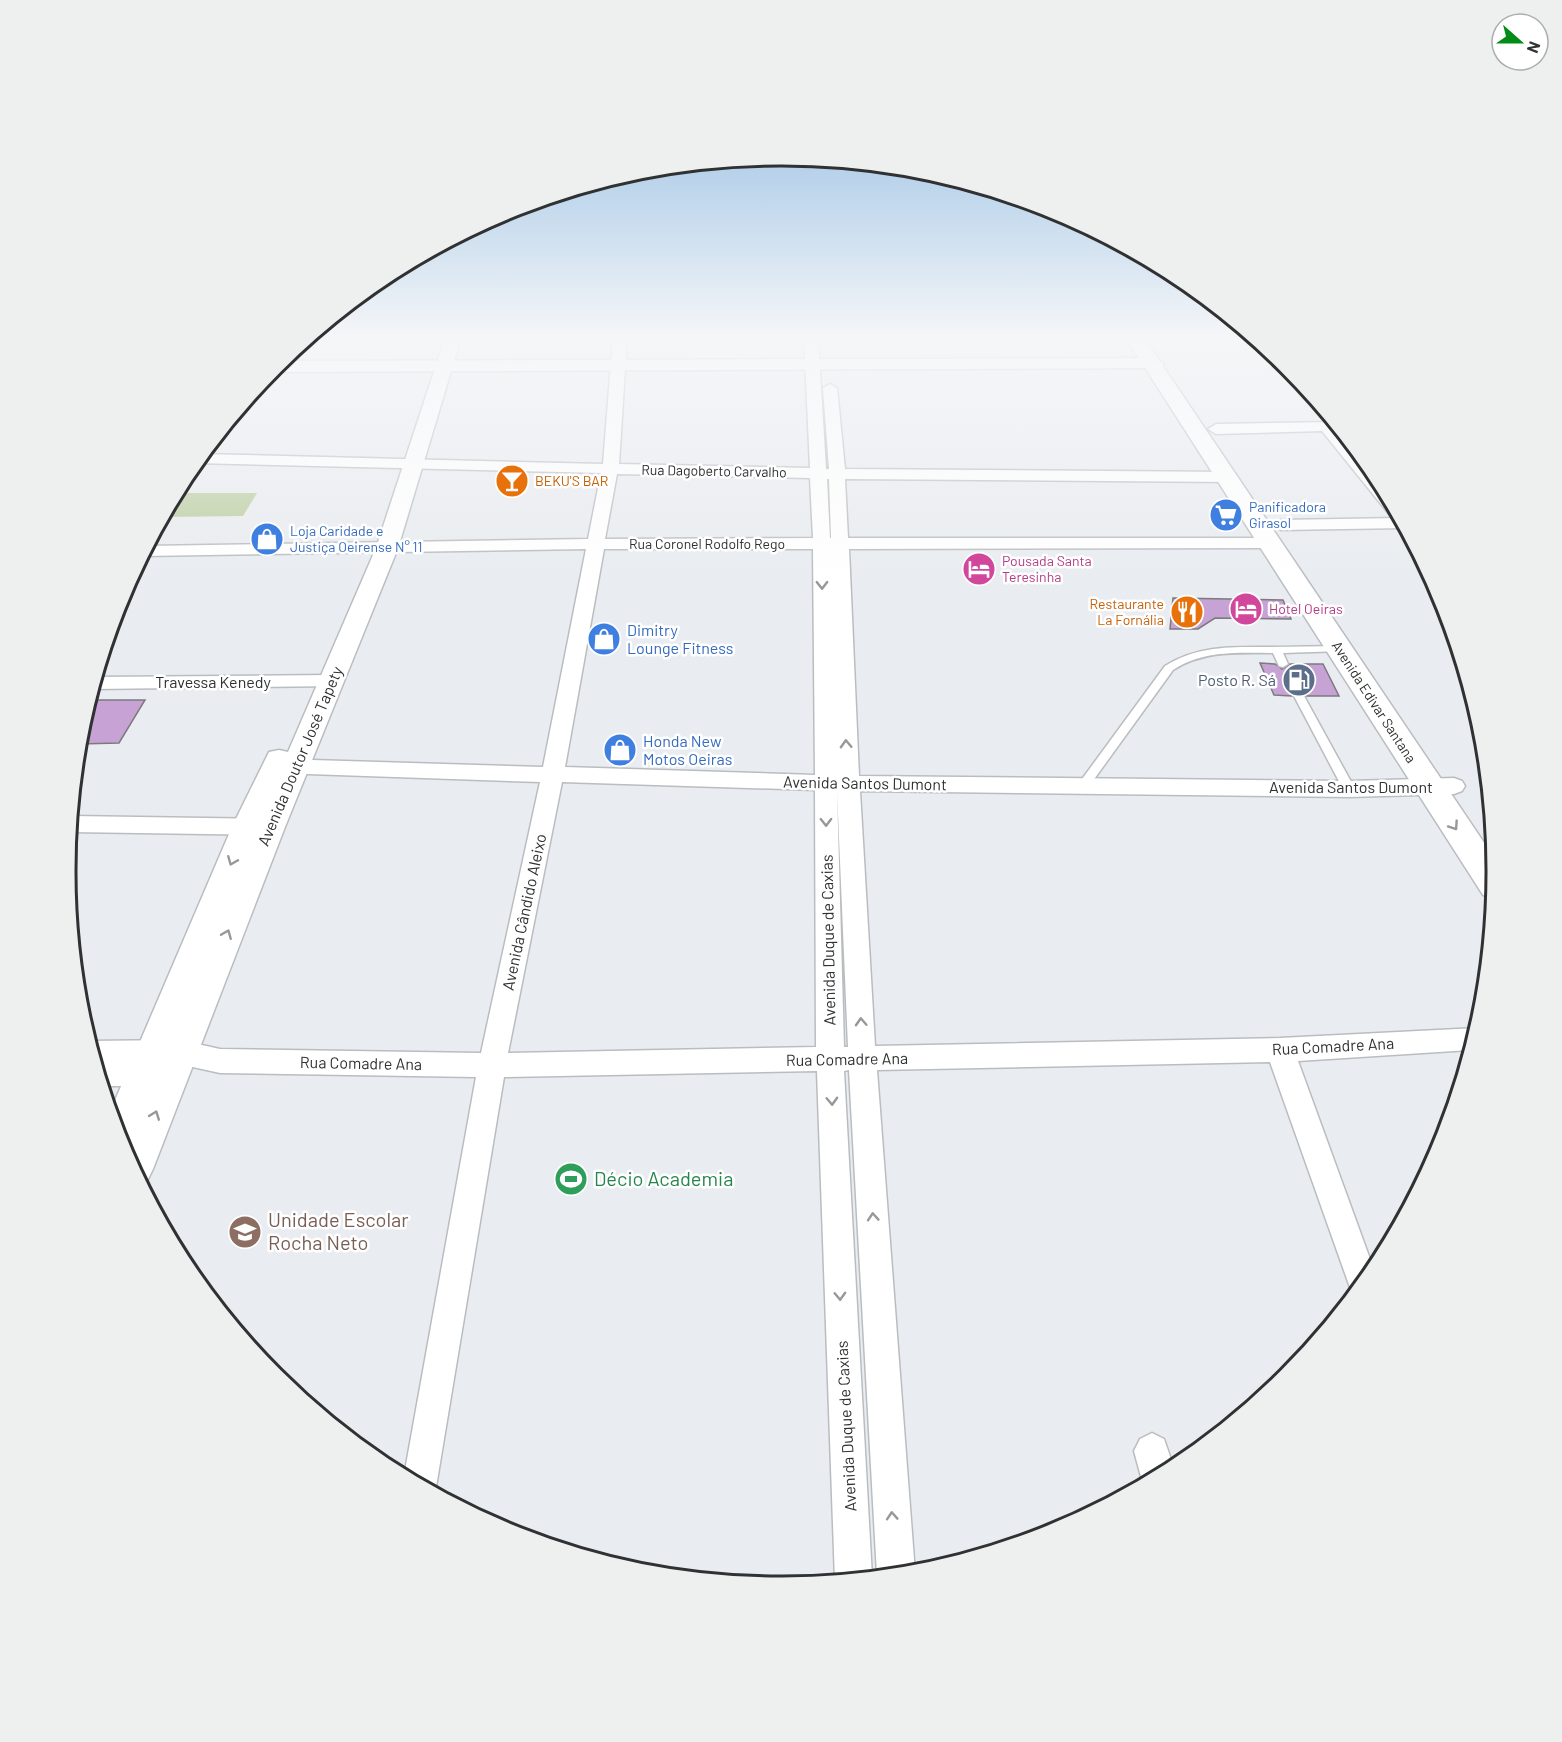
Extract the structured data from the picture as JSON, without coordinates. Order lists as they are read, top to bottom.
{
  "streets": {
    "main road": ["Avenida Edivar Santana"],
    "street": [
      "Rua Dagoberto Carvalho",
      "Rua Coronel Rodolfo Rego",
      "Travessa Kenedy",
      "Avenida Doutor José Tapety",
      "Avenida Santos Dumont",
      "Avenida Cândido Aleixo",
      "Avenida Duque de Caxias",
      "Rua Comadre Ana"
    ]
  },
  "crossings": [
    ["Rua Dagoberto Carvalho", "Avenida Edivar Santana"],
    ["Rua Dagoberto Carvalho", "Avenida Doutor José Tapety"],
    ["Rua Dagoberto Carvalho", "Avenida Cândido Aleixo"],
    ["Rua Dagoberto Carvalho", "Avenida Duque de Caxias"],
    ["Rua Coronel Rodolfo Rego", "Avenida Edivar Santana"],
    ["Rua Coronel Rodolfo Rego", "Avenida Doutor José Tapety"],
    ["Rua Coronel Rodolfo Rego", "Avenida Cândido Aleixo"],
    ["Rua Coronel Rodolfo Rego", "Avenida Duque de Caxias"],
    ["Travessa Kenedy", "Avenida Doutor José Tapety"],
    ["Avenida Edivar Santana", "Avenida Santos Dumont"],
    ["Avenida Doutor José Tapety", "Avenida Santos Dumont"],
    ["Avenida Doutor José Tapety", "Rua Comadre Ana"],
    ["Avenida Santos Dumont", "Avenida Cândido Aleixo"],
    ["Avenida Santos Dumont", "Avenida Duque de Caxias"],
    ["Avenida Cândido Aleixo", "Rua Comadre Ana"],
    ["Avenida Duque de Caxias", "Rua Comadre Ana"]
  ],
  "places": {
    "bar": ["BEKU'S BAR"],
    "supermarket": ["Panificadora Girasol"],
    "shop": ["Loja Caridade e Justiça Oeirense N° 11", "Dimitry Lounge Fitness", "Honda New Motos Oeiras"],
    "hotel": ["Pousada Santa Teresinha", "Hotel Oeiras"],
    "restaurant": ["Restaurante La Fornália"],
    "fuel station": ["Posto R. Sá"],
    "sports": ["Décio Academia"],
    "school or university": ["Unidade Escolar Rocha Neto"]
  },
  "north": "right"
}
